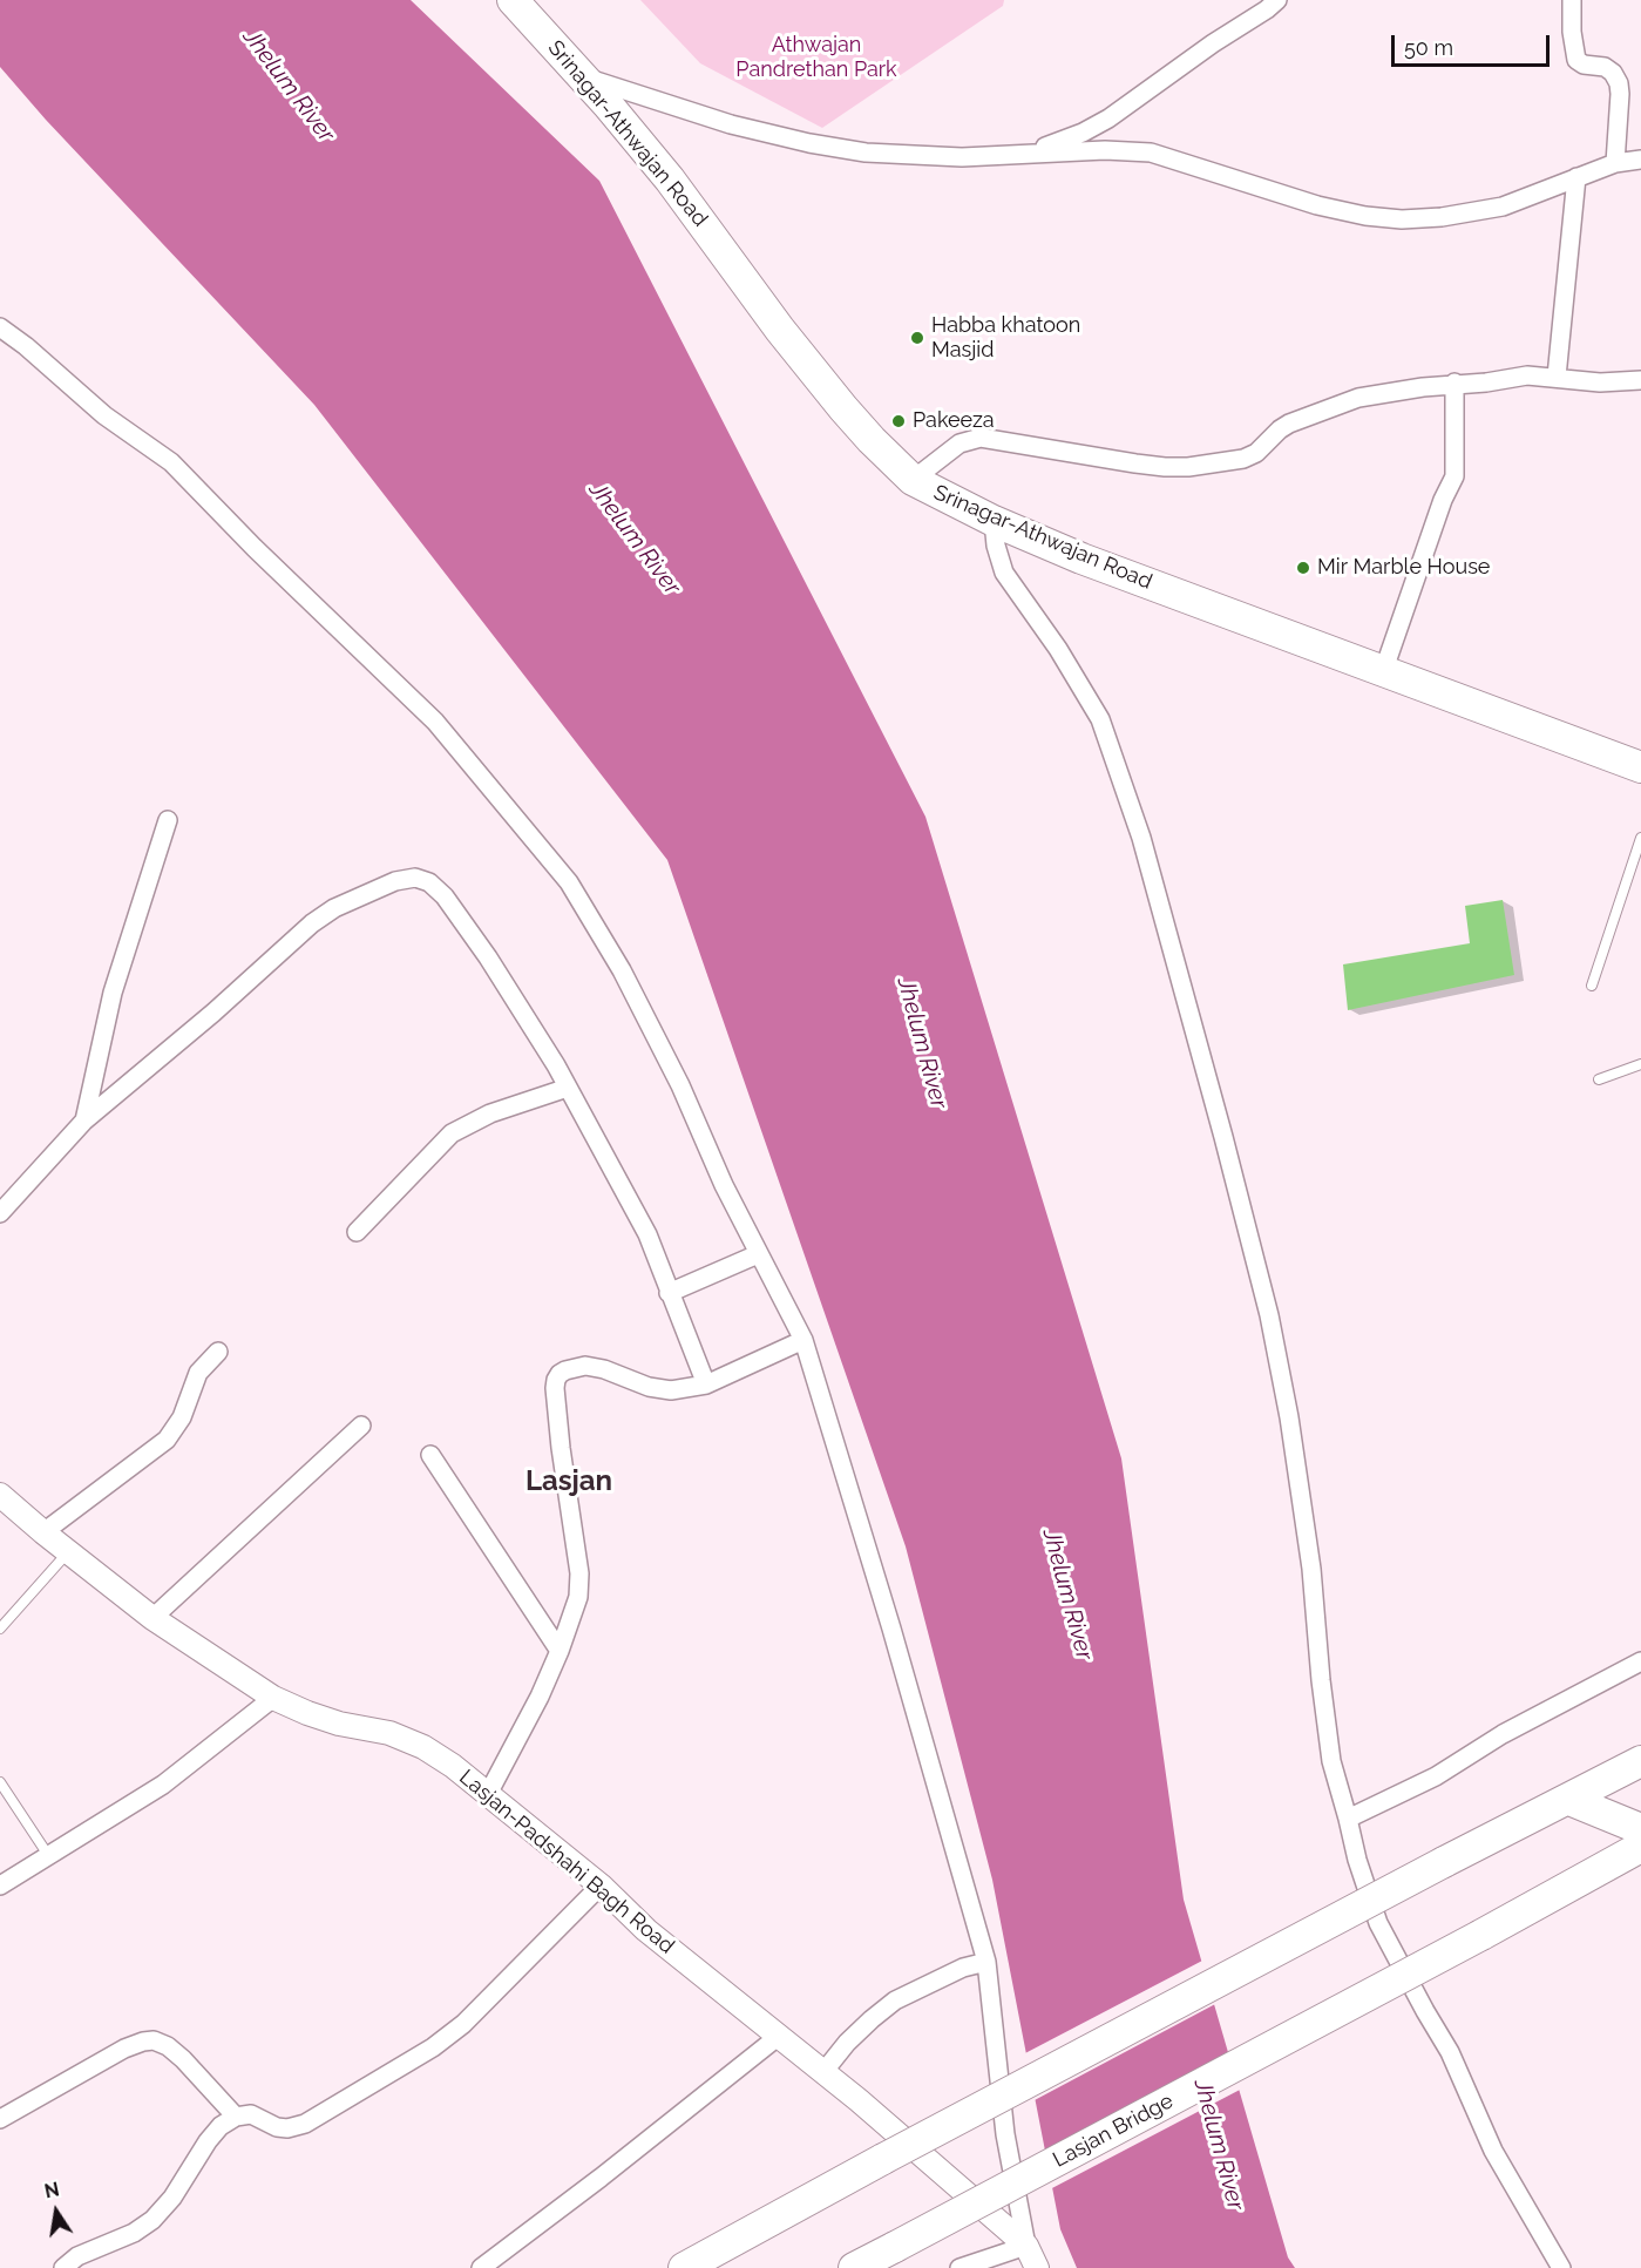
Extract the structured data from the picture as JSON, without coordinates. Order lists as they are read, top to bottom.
{
  "streets": {
    "highway": ["Srinagar-Athwajan Road", "Lasjan Bridge"],
    "street": ["Lasjan-Padshahi Bagh Road"]
  },
  "districts": ["Lasjan"],
  "water": ["Jhelum River"],
  "parks": ["Athwajan Pandrethan Park"],
  "places": ["Habba khatoon Masjid", "Pakeeza", "Mir Marble House"],
  "scale_bar": "50 m",
  "north": "top"
}
